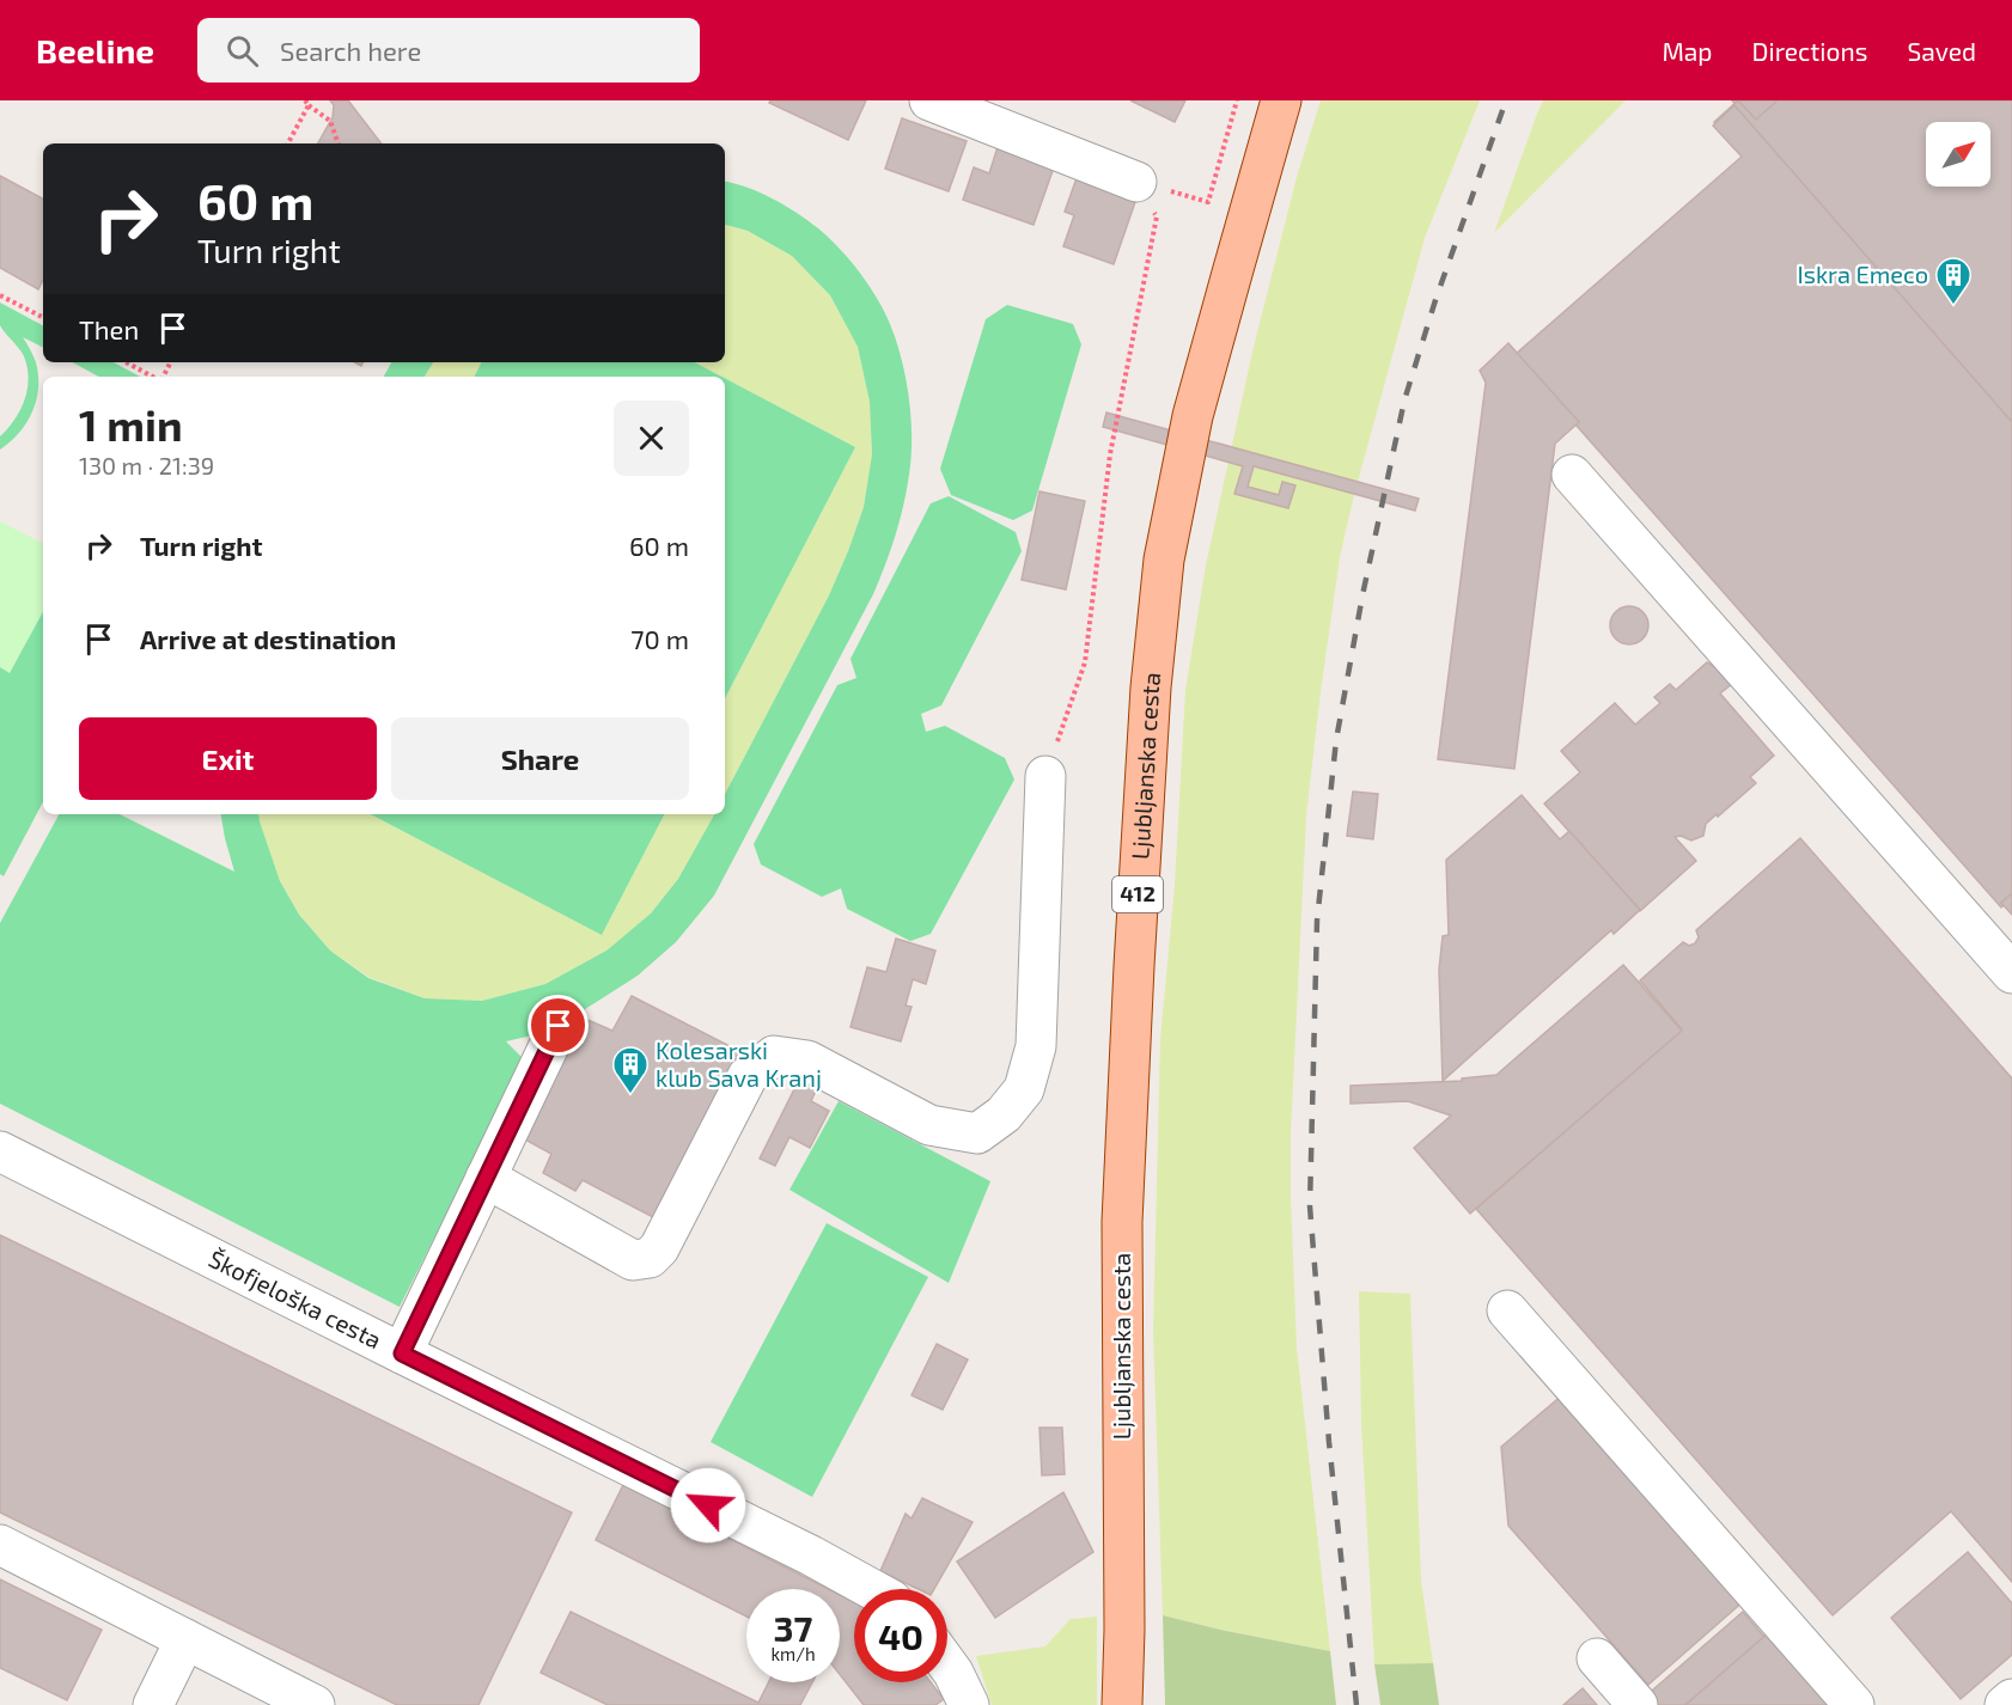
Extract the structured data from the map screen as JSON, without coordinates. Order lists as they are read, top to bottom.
{
  "streets": {
    "main road": ["Ljubljanska cesta", "412"],
    "street": ["Škofjeloška cesta"]
  },
  "places": {
    "building": ["Iskra Emeco", "Kolesarski klub Sava Kranj"]
  },
  "north": "top right",
  "page": {
    "header": "Beeline",
    "search": "Search here",
    "nav": ["Map", "Directions", "Saved"],
    "turn": ["60 m", "Turn right"],
    "then": "Then",
    "heading": ["1 min", "130 m · 21:39"],
    "list": [
      {
        "name": "Turn right",
        "value": "60 m"
      },
      {
        "name": "Arrive at destination",
        "value": "70 m"
      }
    ],
    "buttons": ["Exit", "Share"],
    "speed": "37 km/h",
    "limit": "40"
  }
}
